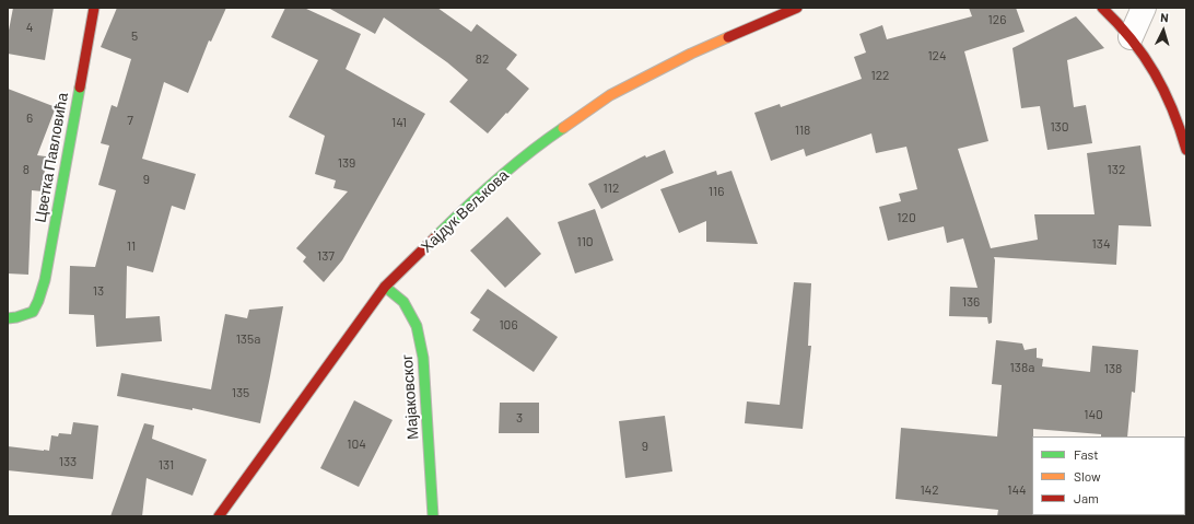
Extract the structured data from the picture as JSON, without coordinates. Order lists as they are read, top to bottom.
{
  "streets": {
    "street": ["Цветка Павловића", "Хајдук Вељкова", "Мајаковског"]
  },
  "crossings": [
    ["Хајдук Вељкова", "Мајаковског"]
  ],
  "house_numbers": [
    "126",
    "4",
    "5",
    "124",
    "82",
    "122",
    "6",
    "7",
    "141",
    "130",
    "118",
    "139",
    "8",
    "132",
    "9",
    "112",
    "116",
    "120",
    "110",
    "134",
    "11",
    "137",
    "13",
    "136",
    "106",
    "135a",
    "138a",
    "138",
    "135",
    "140",
    "3",
    "104",
    "9",
    "133",
    "131",
    "142",
    "144"
  ],
  "legend": ["Fast", "Slow", "Jam"],
  "north": "top"
}
